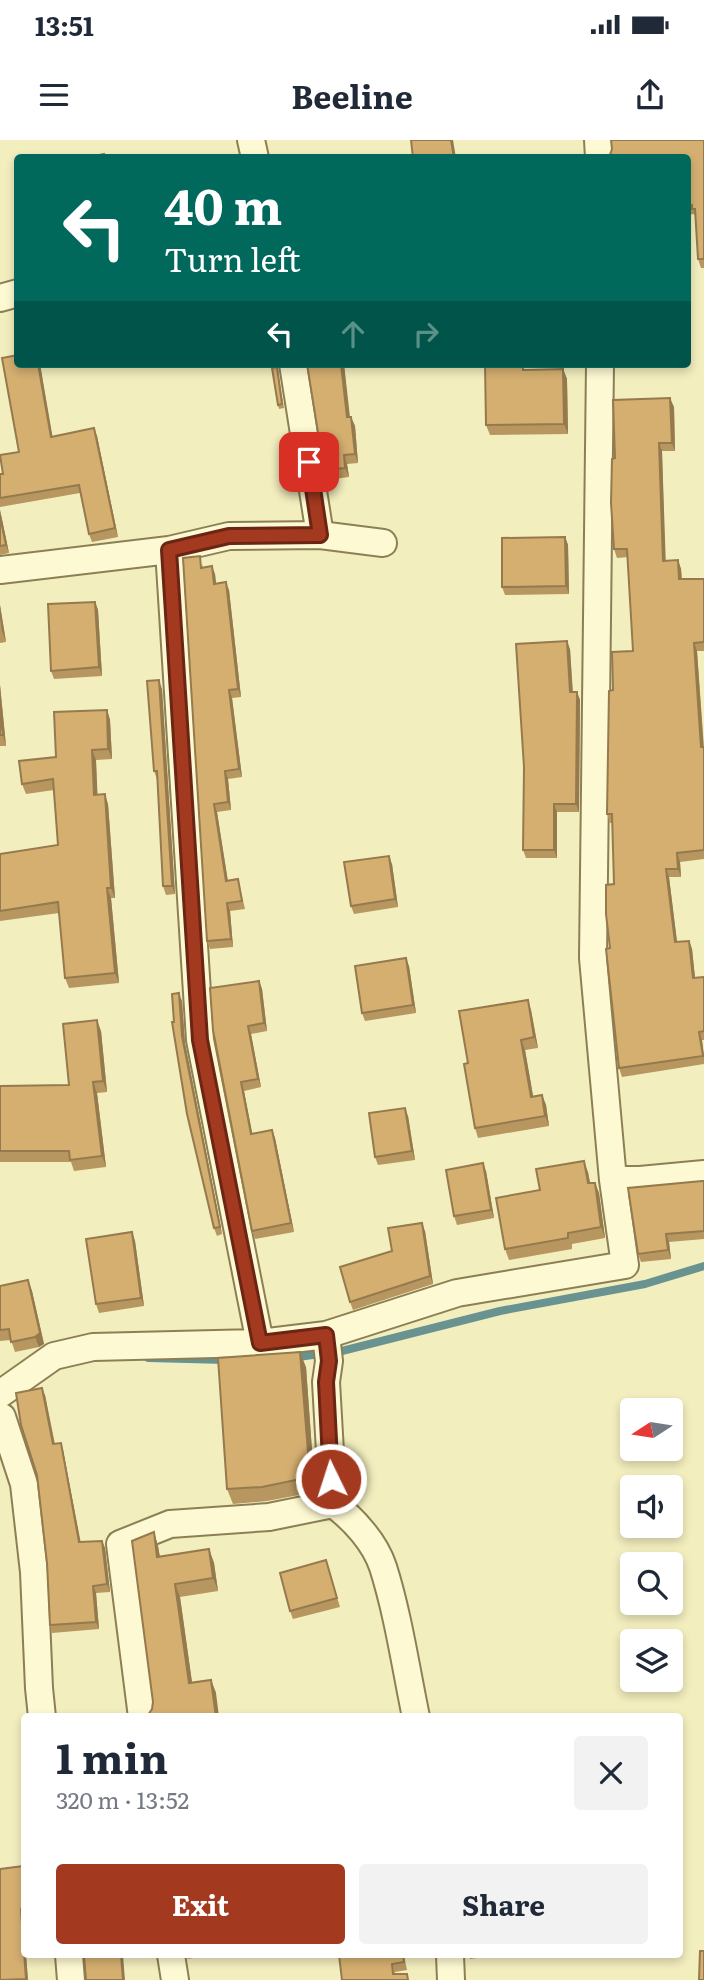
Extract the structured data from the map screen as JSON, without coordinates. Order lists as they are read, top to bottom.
{
  "north": "left",
  "page": {
    "status": "13:51",
    "header": "Beeline",
    "turn": ["40 m", "Turn left"],
    "heading": ["1 min", "320 m · 13:52"],
    "buttons": ["Exit", "Share"]
  }
}
